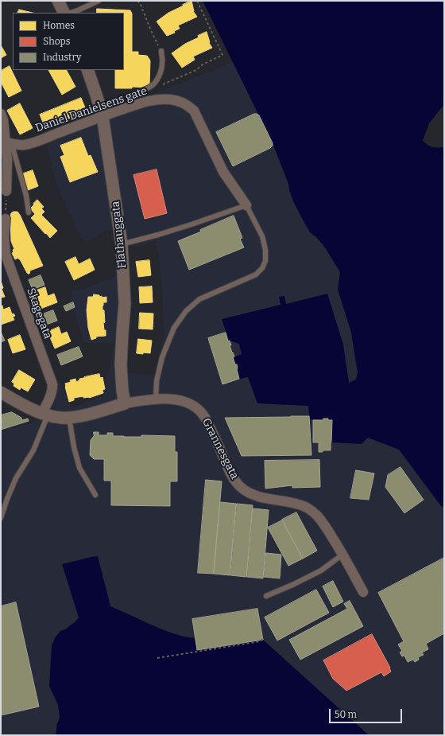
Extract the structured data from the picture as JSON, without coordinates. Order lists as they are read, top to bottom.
{
  "streets": {
    "street": [
      "Daniel Danielsens gate",
      "Flathauggata",
      "Skagegata",
      "Grannesgata"
    ]
  },
  "crossings": [
    ["Daniel Danielsens gate", "Flathauggata"],
    ["Flathauggata", "Grannesgata"],
    ["Skagegata", "Grannesgata"]
  ],
  "legend": ["Homes", "Shops", "Industry"],
  "scale_bar": "50 m"
}
